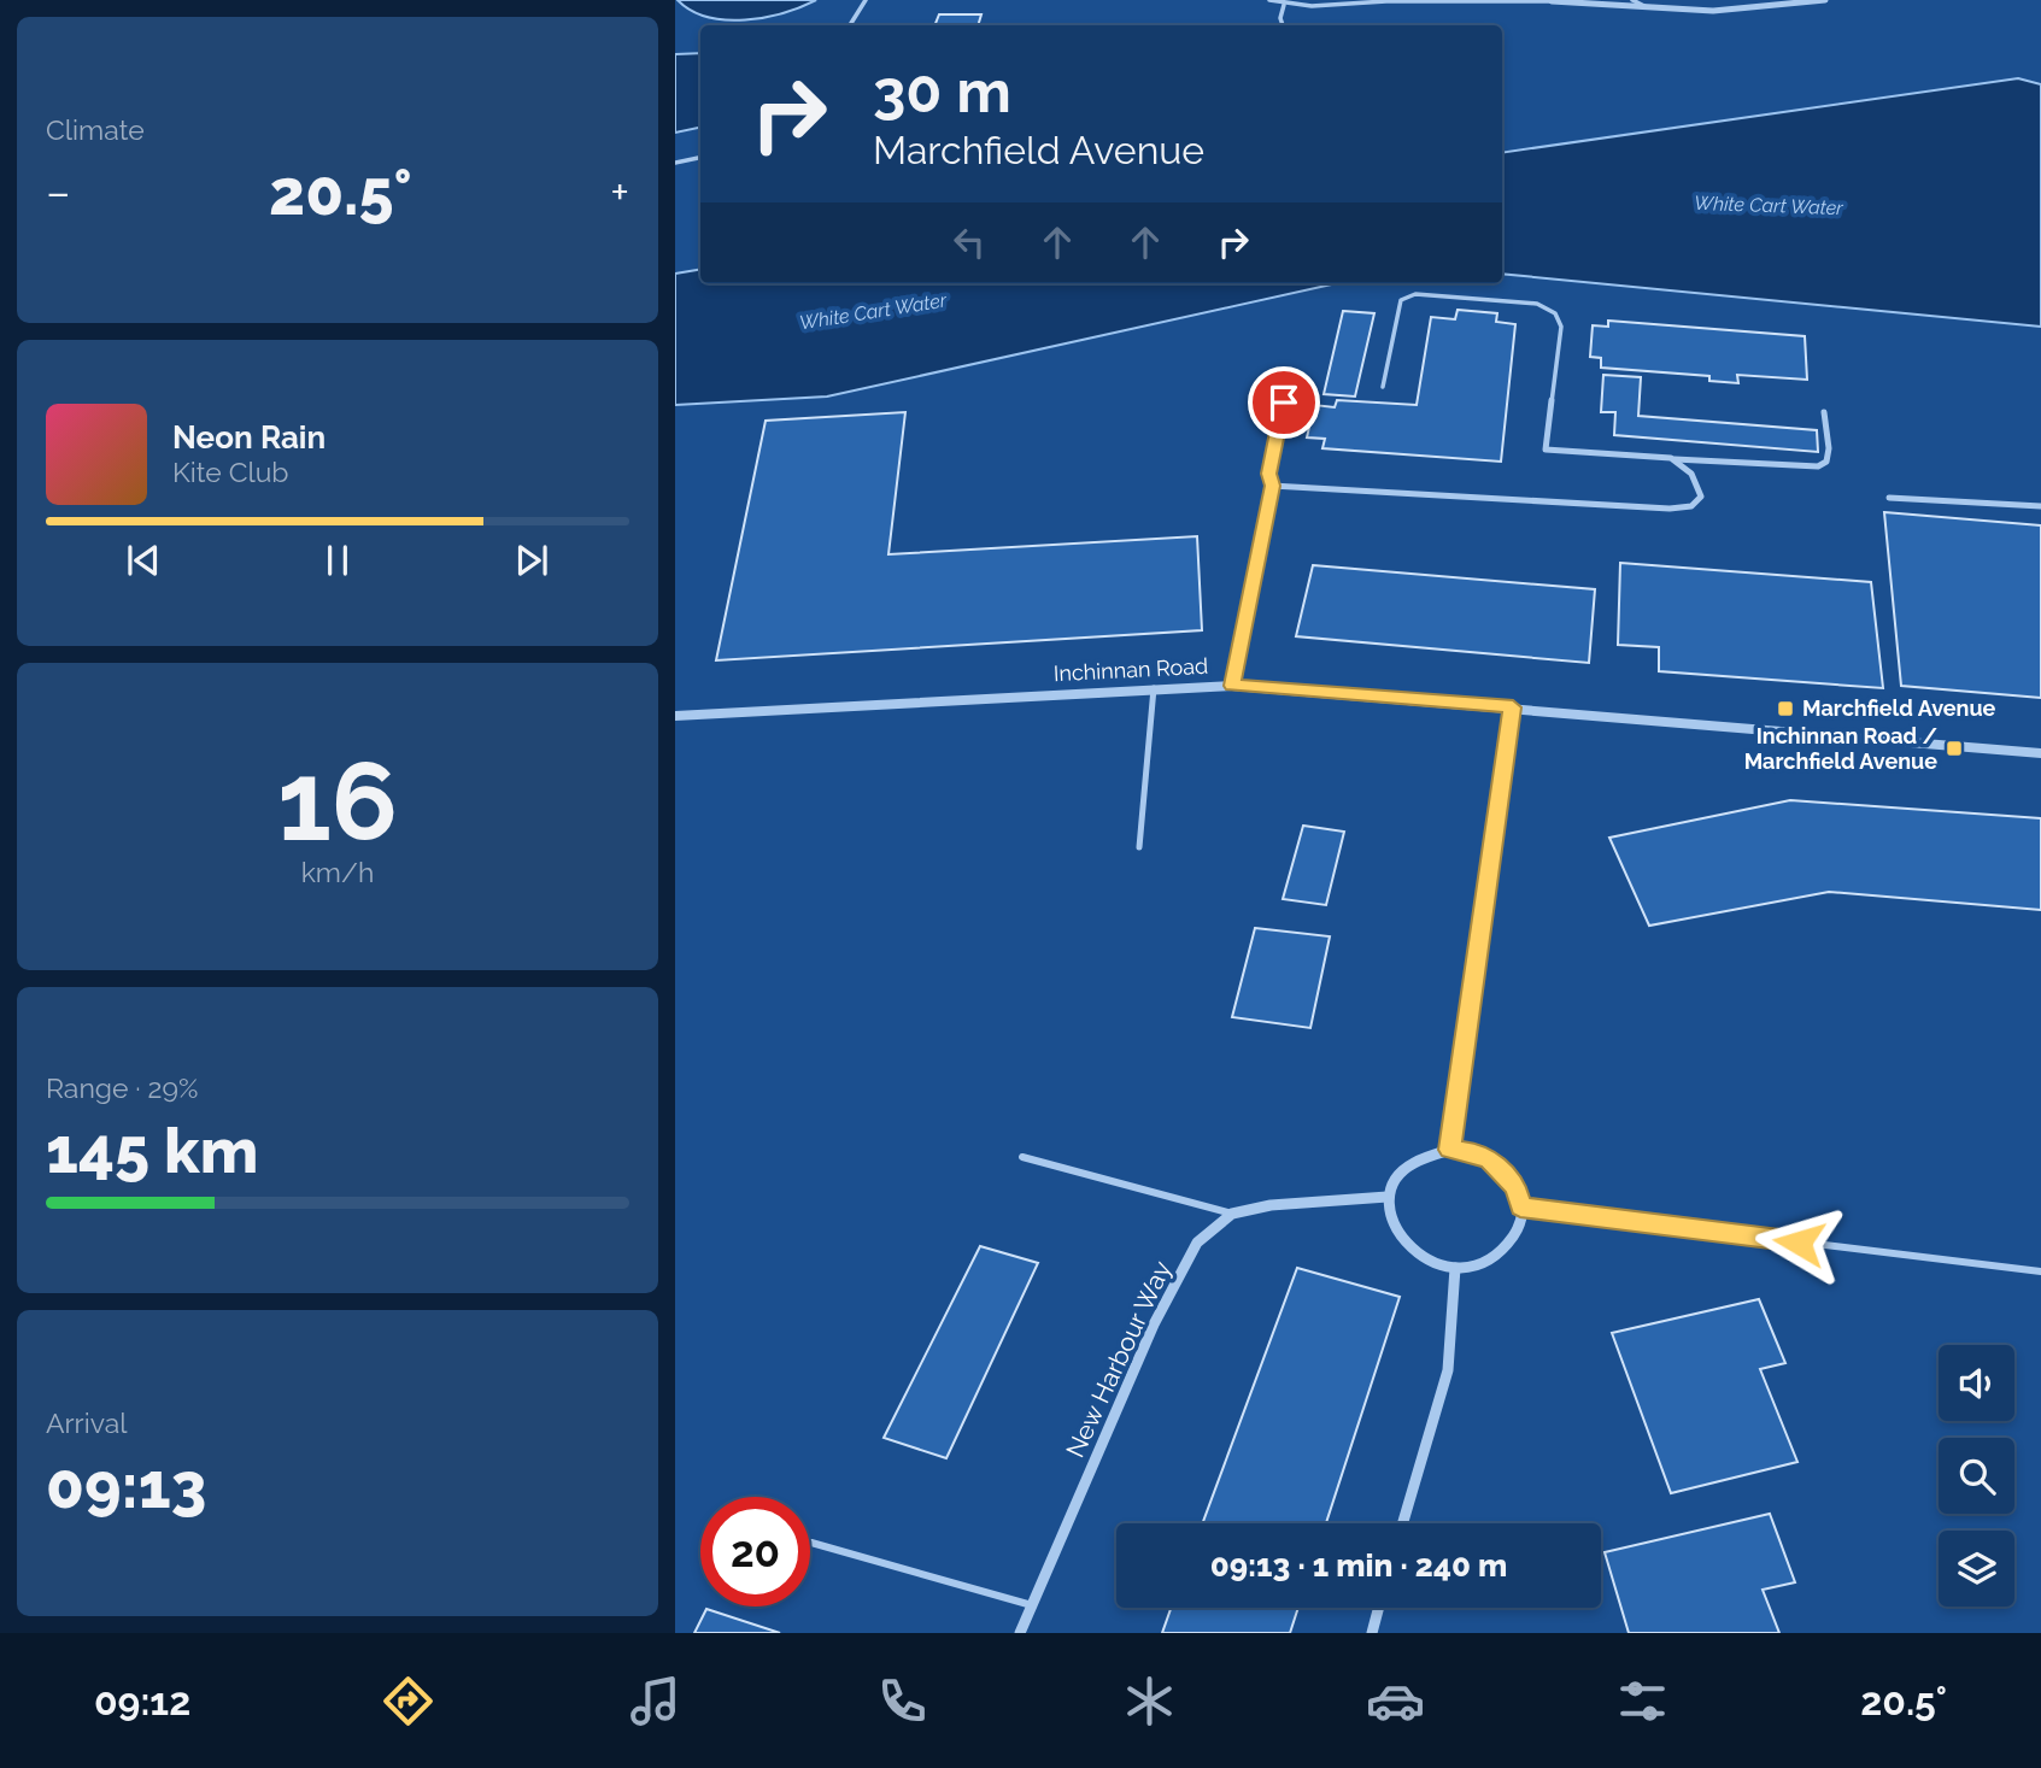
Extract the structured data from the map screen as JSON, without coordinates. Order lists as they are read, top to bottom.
{
  "streets": {
    "street": ["Inchinnan Road", "New Harbour Way"]
  },
  "water": ["White Cart Water"],
  "places": {
    "transit": ["Marchfield Avenue", "Inchinnan Road / Marchfield Avenue"]
  },
  "page": {
    "tile": [
      "Climate",
      ["16", "km/h"],
      ["Range · 29%", "145 km"],
      ["Arrival", "09:13"]
    ],
    "turn": ["30 m", "Marchfield Avenue"],
    "heat": ["−", "20.5°", "+"],
    "song": ["Neon Rain", "Kite Club"],
    "limit": "20",
    "trip": "09:13 · 1 min · 240 m",
    "tabs": ["09:12", "20.5°"]
  }
}
